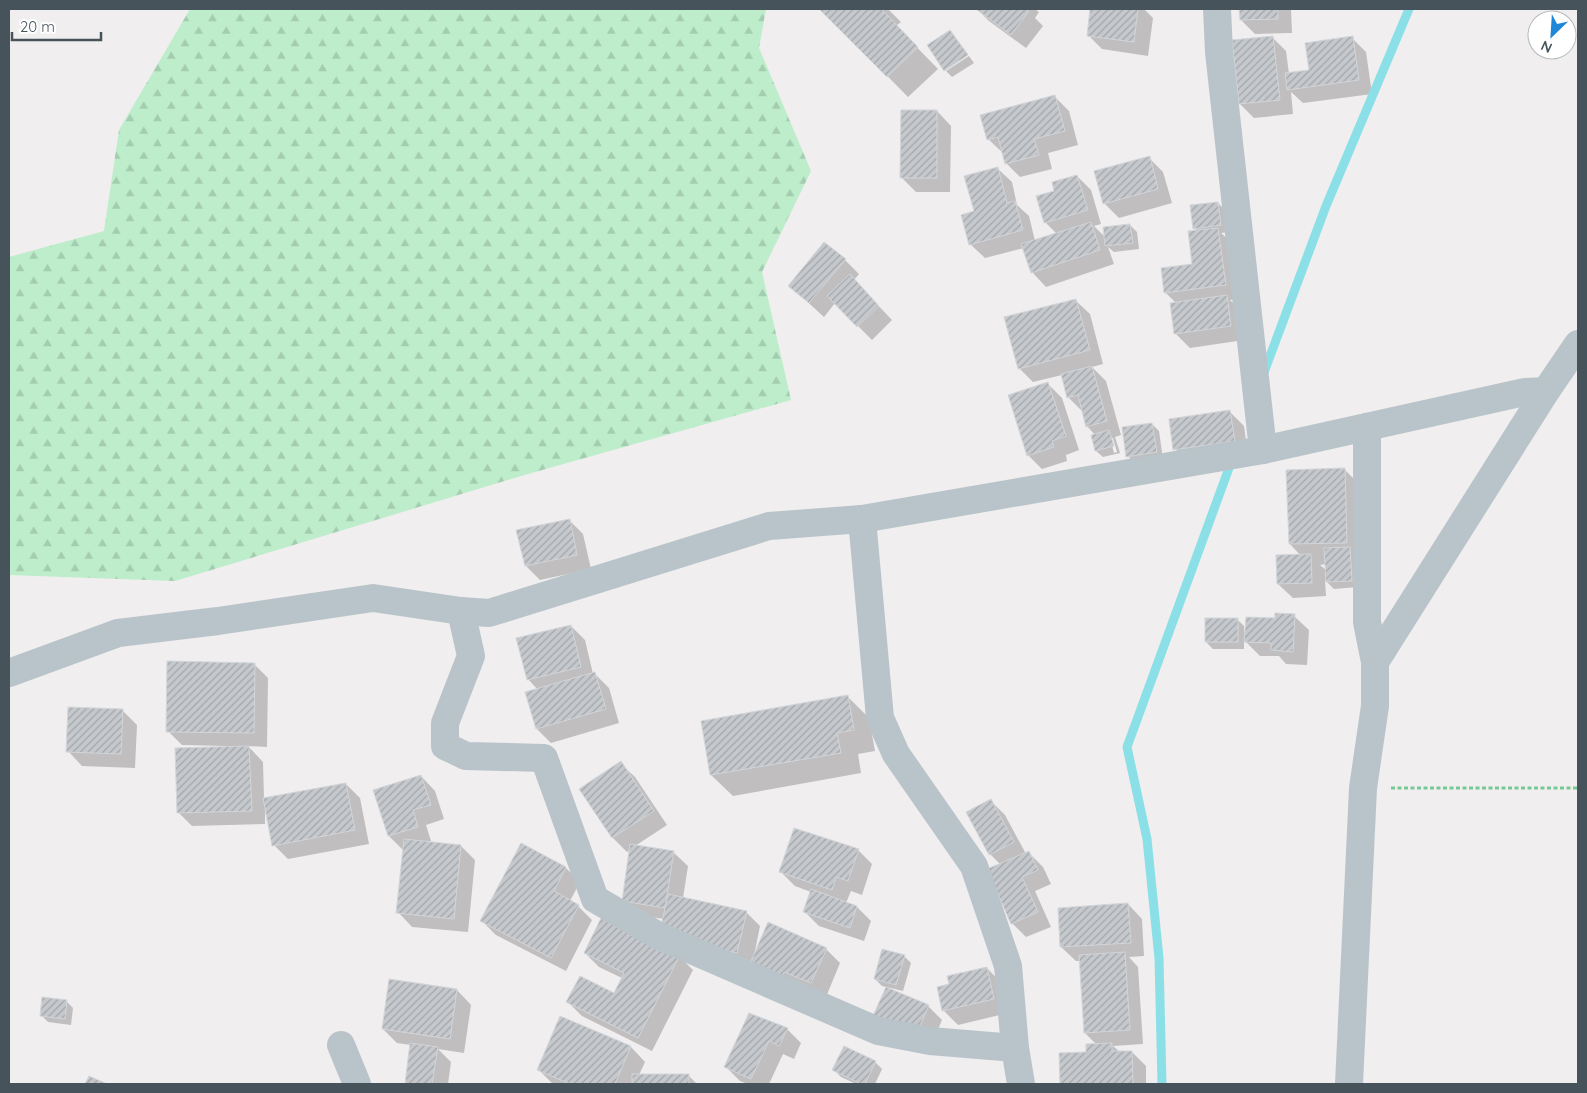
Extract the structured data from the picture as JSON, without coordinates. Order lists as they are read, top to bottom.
{
  "scale_bar": "20 m",
  "north": "bottom left"
}
